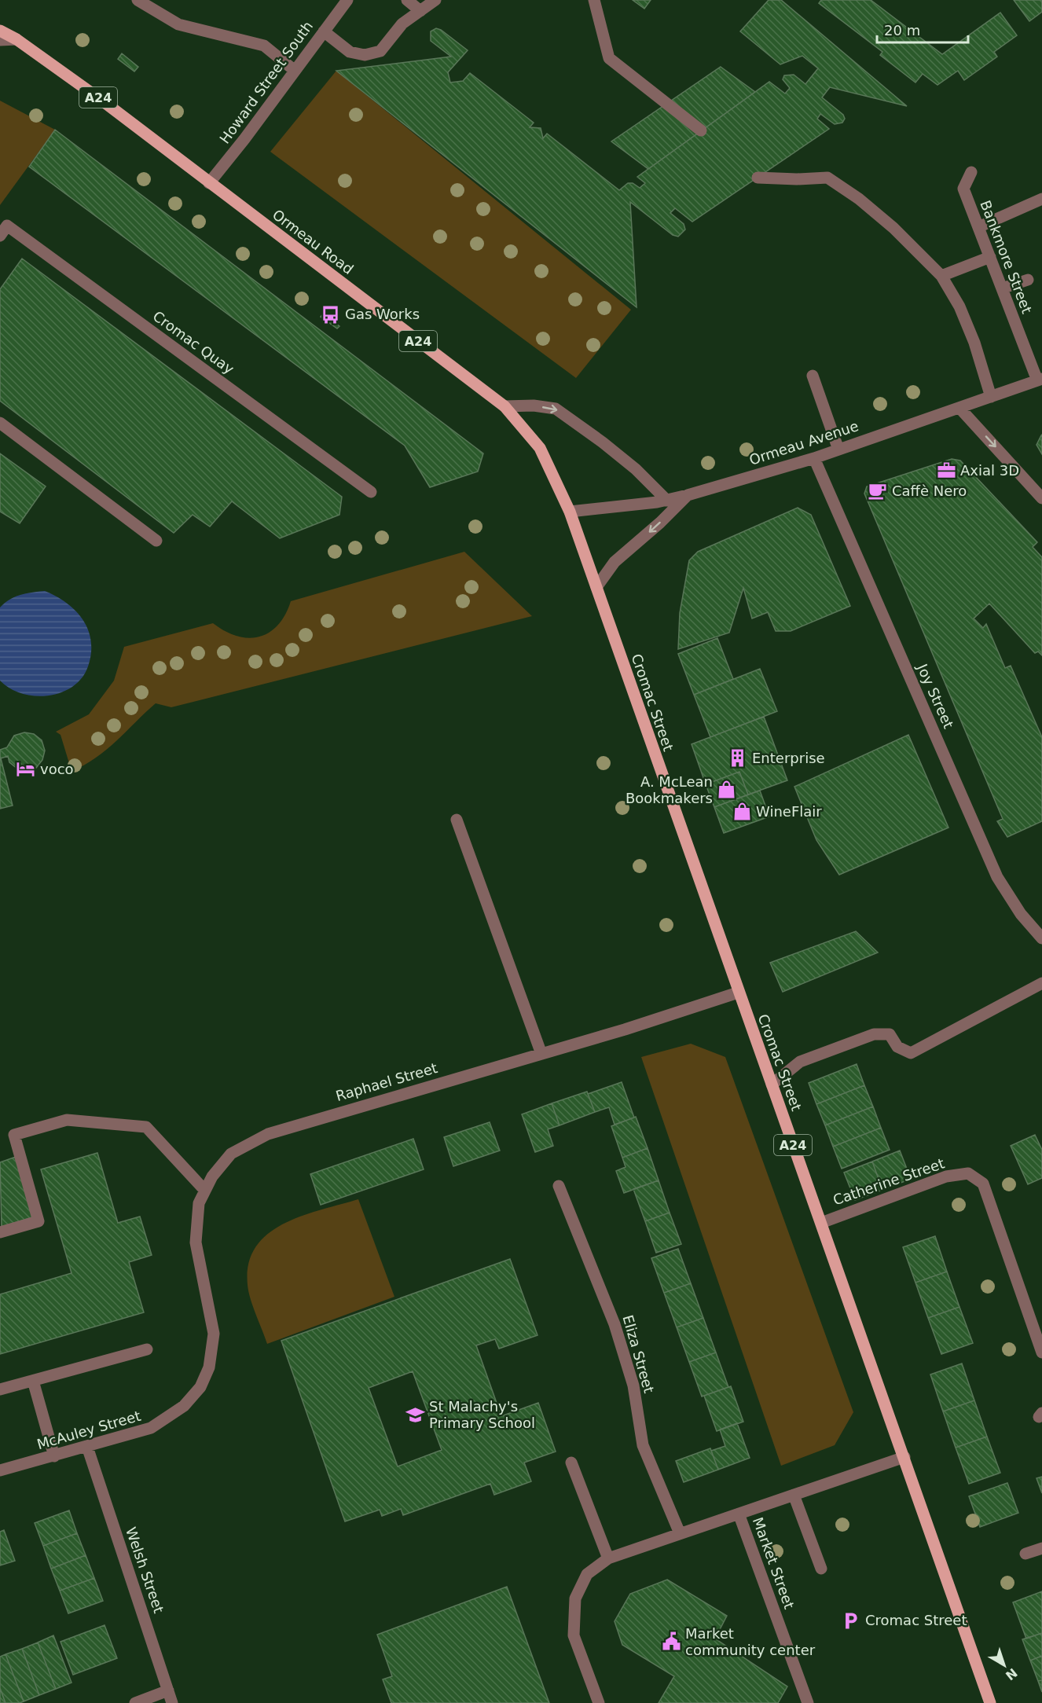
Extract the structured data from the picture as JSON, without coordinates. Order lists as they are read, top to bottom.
{
  "streets": {
    "main road": ["A24", "Ormeau Road", "Cromac Street"],
    "street": [
      "Howard Street South",
      "Bankmore Street",
      "Cromac Quay",
      "Ormeau Avenue",
      "Joy Street",
      "Raphael Street",
      "Catherine Street",
      "Eliza Street",
      "McAuley Street",
      "Market Street",
      "Welsh Street"
    ]
  },
  "crossings": [
    ["Howard Street South", "Ormeau Road"],
    ["Ormeau Road", "Ormeau Avenue"],
    ["Ormeau Road", "Cromac Street"],
    ["Bankmore Street", "Ormeau Avenue"],
    ["Ormeau Avenue", "Joy Street"],
    ["Ormeau Avenue", "Cromac Street"],
    ["Cromac Street", "Raphael Street"],
    ["Cromac Street", "Catherine Street"],
    ["Raphael Street", "McAuley Street"],
    ["McAuley Street", "Welsh Street"]
  ],
  "places": {
    "bus stop": ["Gas Works"],
    "office": ["Axial 3D"],
    "cafe": ["Caffè Nero"],
    "building": ["Enterprise"],
    "hotel": ["voco"],
    "shop": ["A. McLean Bookmakers", "WineFlair"],
    "school or university": ["St Malachy's Primary School"],
    "parking": ["Cromac Street"],
    "public building": ["Market community center"]
  },
  "scale_bar": "20 m",
  "north": "bottom right"
}
